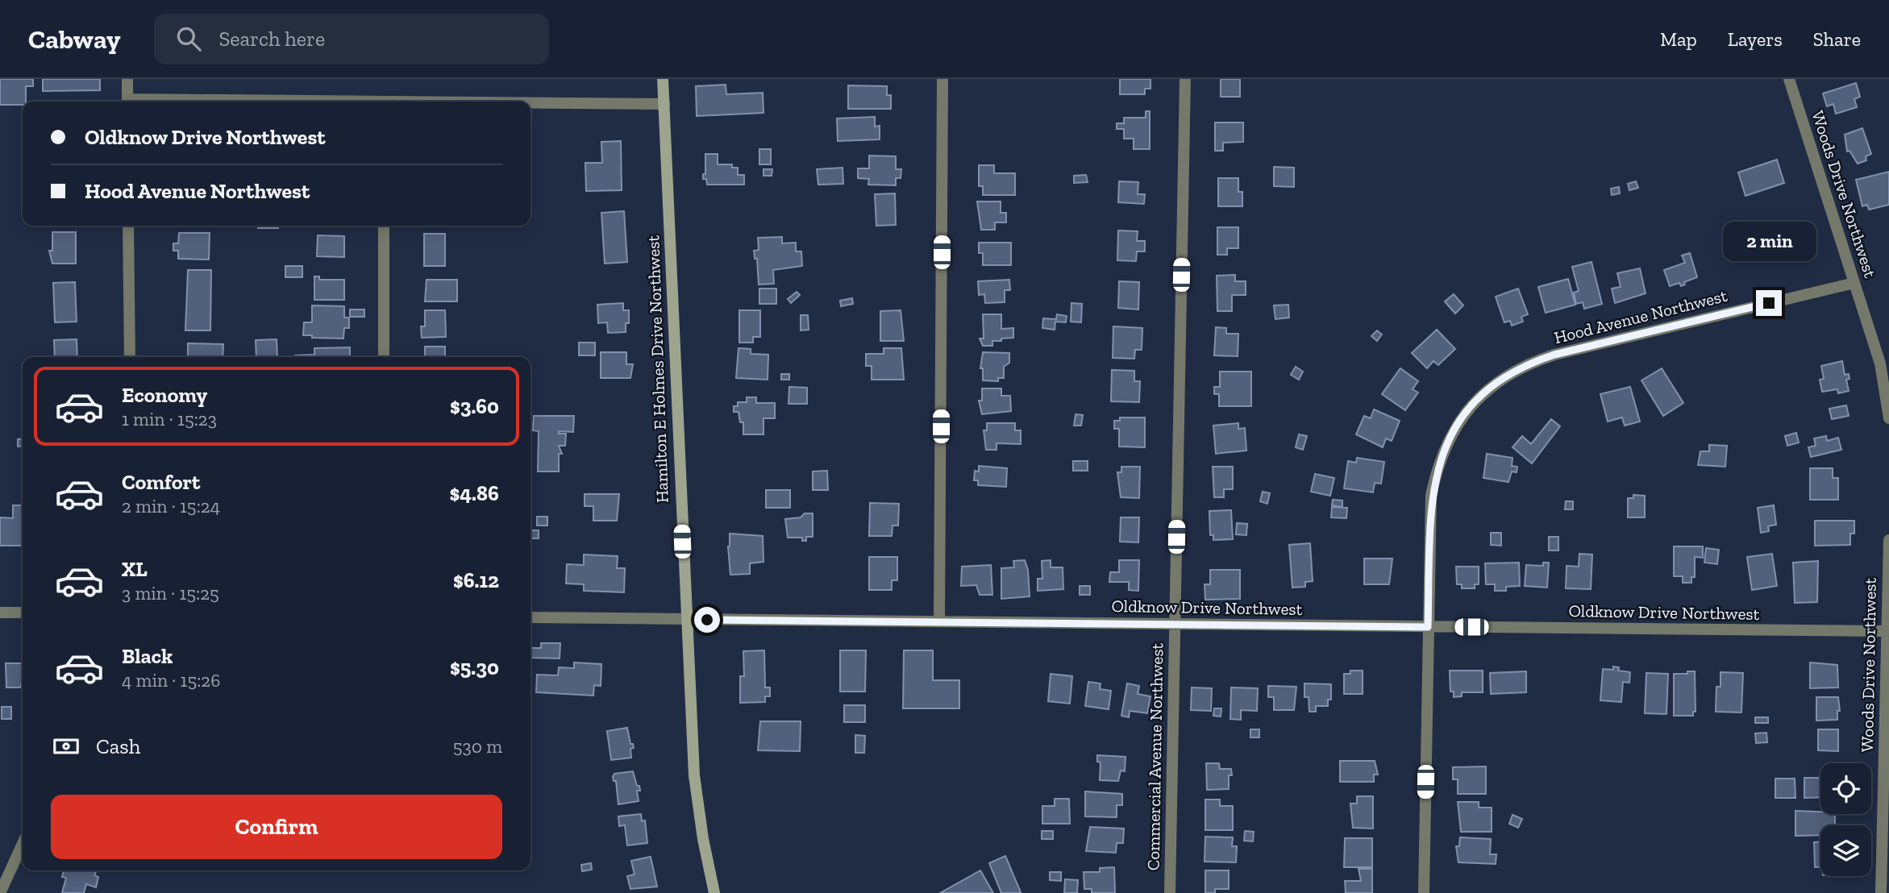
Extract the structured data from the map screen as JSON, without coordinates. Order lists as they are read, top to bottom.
{
  "streets": {
    "main road": ["Hamilton E Holmes Drive Northwest"],
    "street": [
      "Woods Drive Northwest",
      "Hood Avenue Northwest",
      "Oldknow Drive Northwest",
      "Commercial Avenue Northwest"
    ]
  },
  "crossings": [
    ["Woods Drive Northwest", "Hood Avenue Northwest"],
    ["Woods Drive Northwest", "Oldknow Drive Northwest"],
    ["Hood Avenue Northwest", "Oldknow Drive Northwest"],
    ["Hamilton E Holmes Drive Northwest", "Oldknow Drive Northwest"],
    ["Oldknow Drive Northwest", "Commercial Avenue Northwest"]
  ],
  "page": {
    "header": "Cabway",
    "search": "Search here",
    "nav": ["Map", "Layers", "Share"],
    "banner": ["Oldknow Drive Northwest", "Hood Avenue Northwest"],
    "bubble": "2 min",
    "list": [
      {
        "name": "Economy",
        "note": "1 min · 15:23",
        "value": "$3.60"
      },
      {
        "name": "Comfort",
        "note": "2 min · 15:24",
        "value": "$4.86"
      },
      {
        "name": "XL",
        "note": "3 min · 15:25",
        "value": "$6.12"
      },
      {
        "name": "Black",
        "note": "4 min · 15:26",
        "value": "$5.30"
      }
    ],
    "pay": ["Cash", "530 m"],
    "buttons": "Confirm"
  }
}
